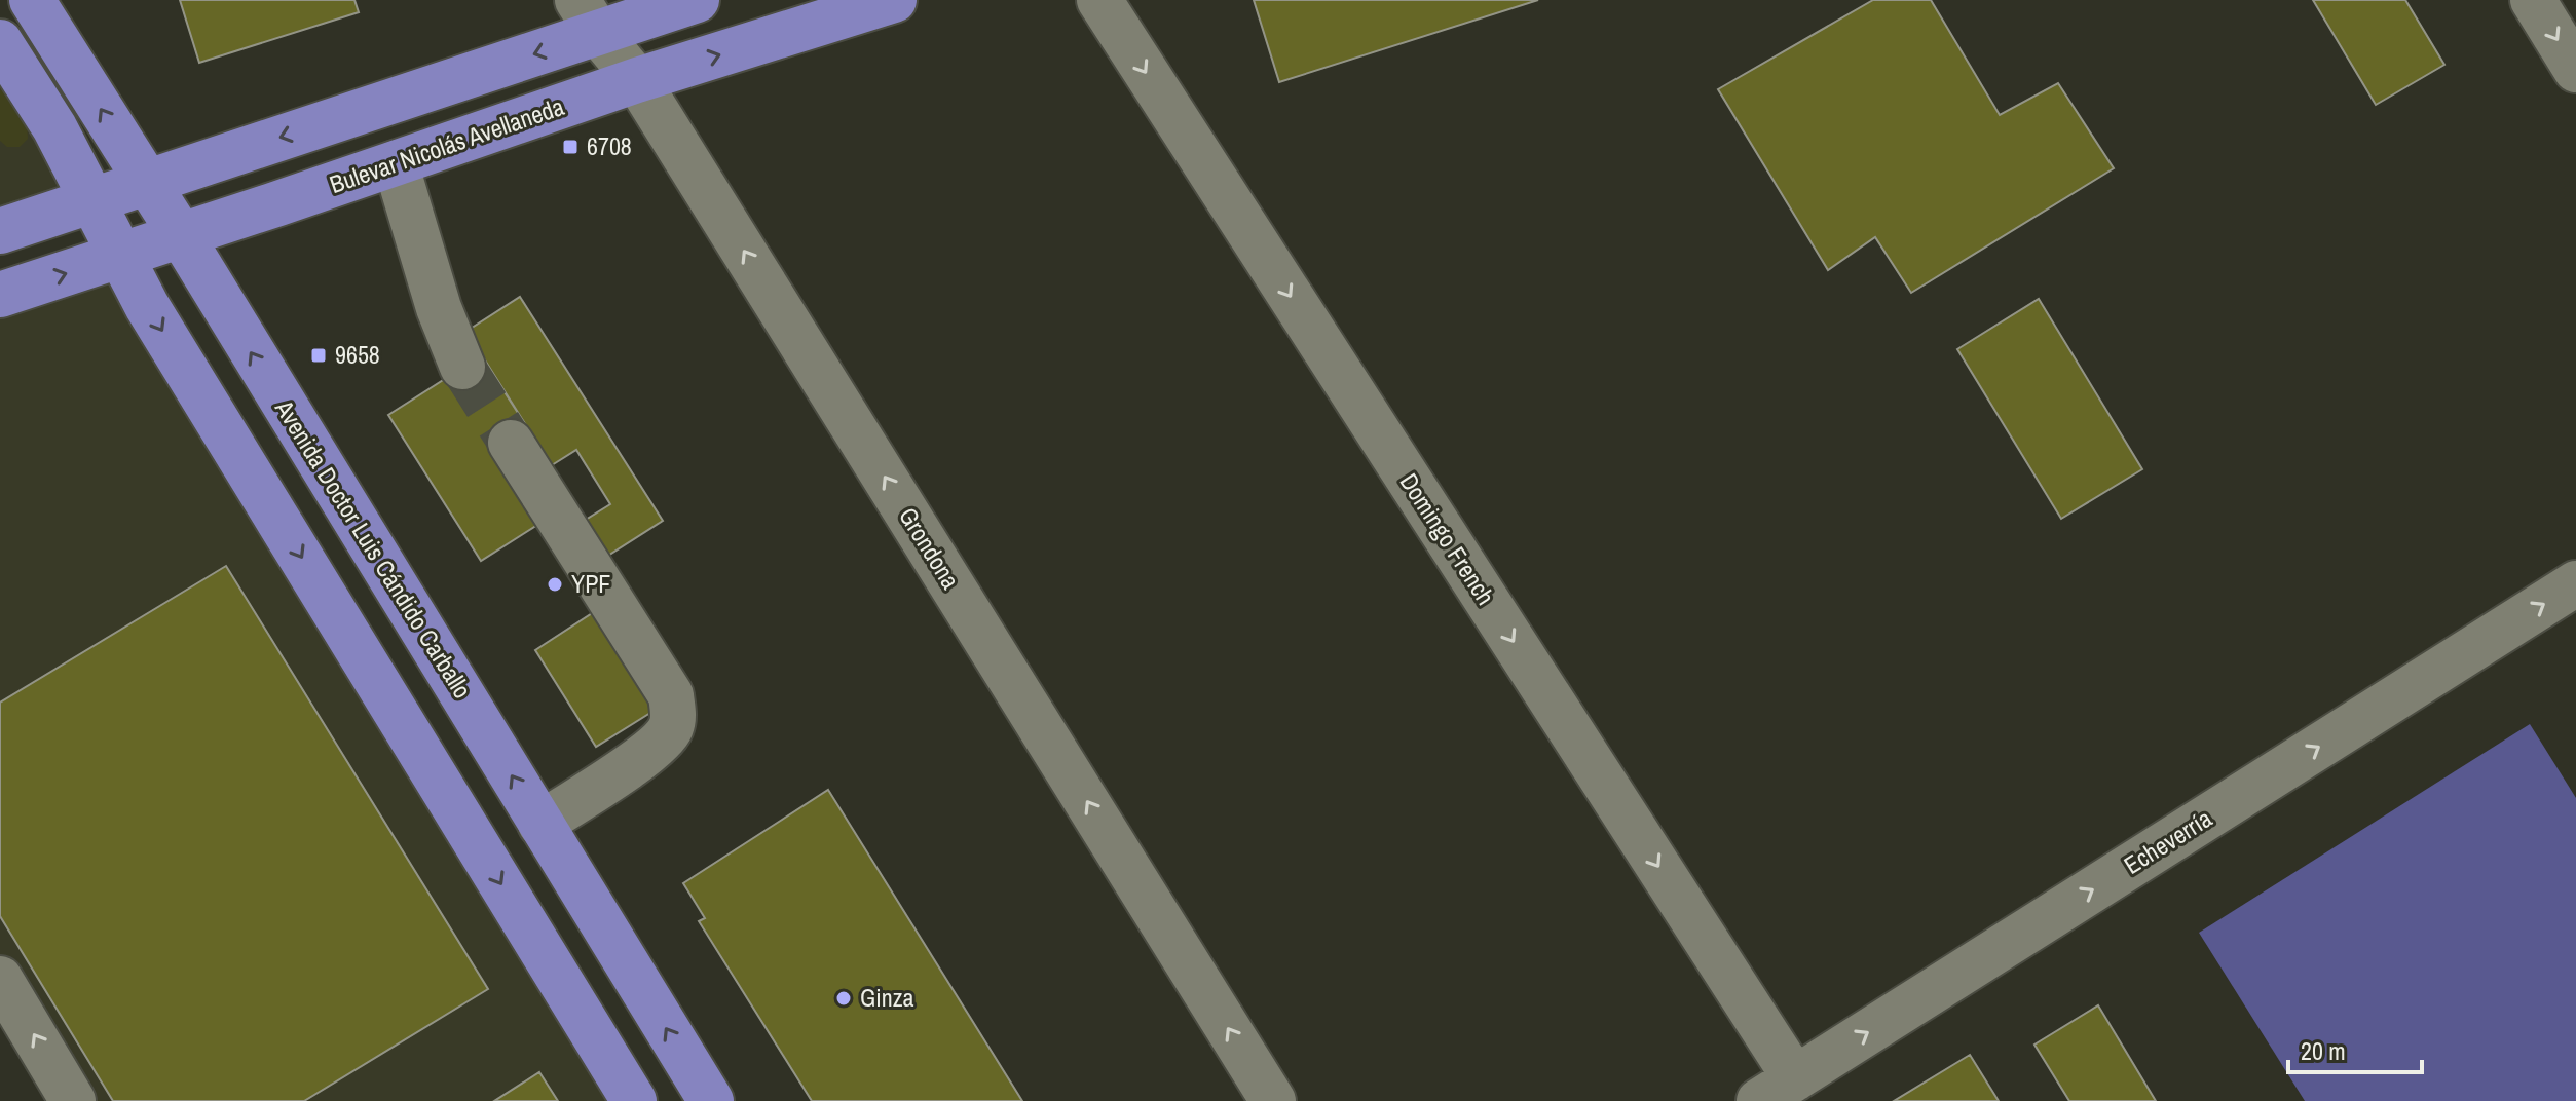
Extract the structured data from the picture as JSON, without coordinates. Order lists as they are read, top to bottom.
{
  "streets": {
    "main road": ["Bulevar Nicolás Avellaneda", "Avenida Doctor Luis Cándido Carballo"],
    "street": ["Domingo French", "Grondona", "Echeverría"]
  },
  "crossings": [
    ["Bulevar Nicolás Avellaneda", "Grondona"],
    ["Bulevar Nicolás Avellaneda", "Avenida Doctor Luis Cándido Carballo"],
    ["Domingo French", "Echeverría"]
  ],
  "one_way": ["Domingo French", "Grondona", "Echeverría"],
  "places": {
    "transit": ["6708", "9658"],
    "other": ["YPF", "Ginza"]
  },
  "scale_bar": "20 m"
}
